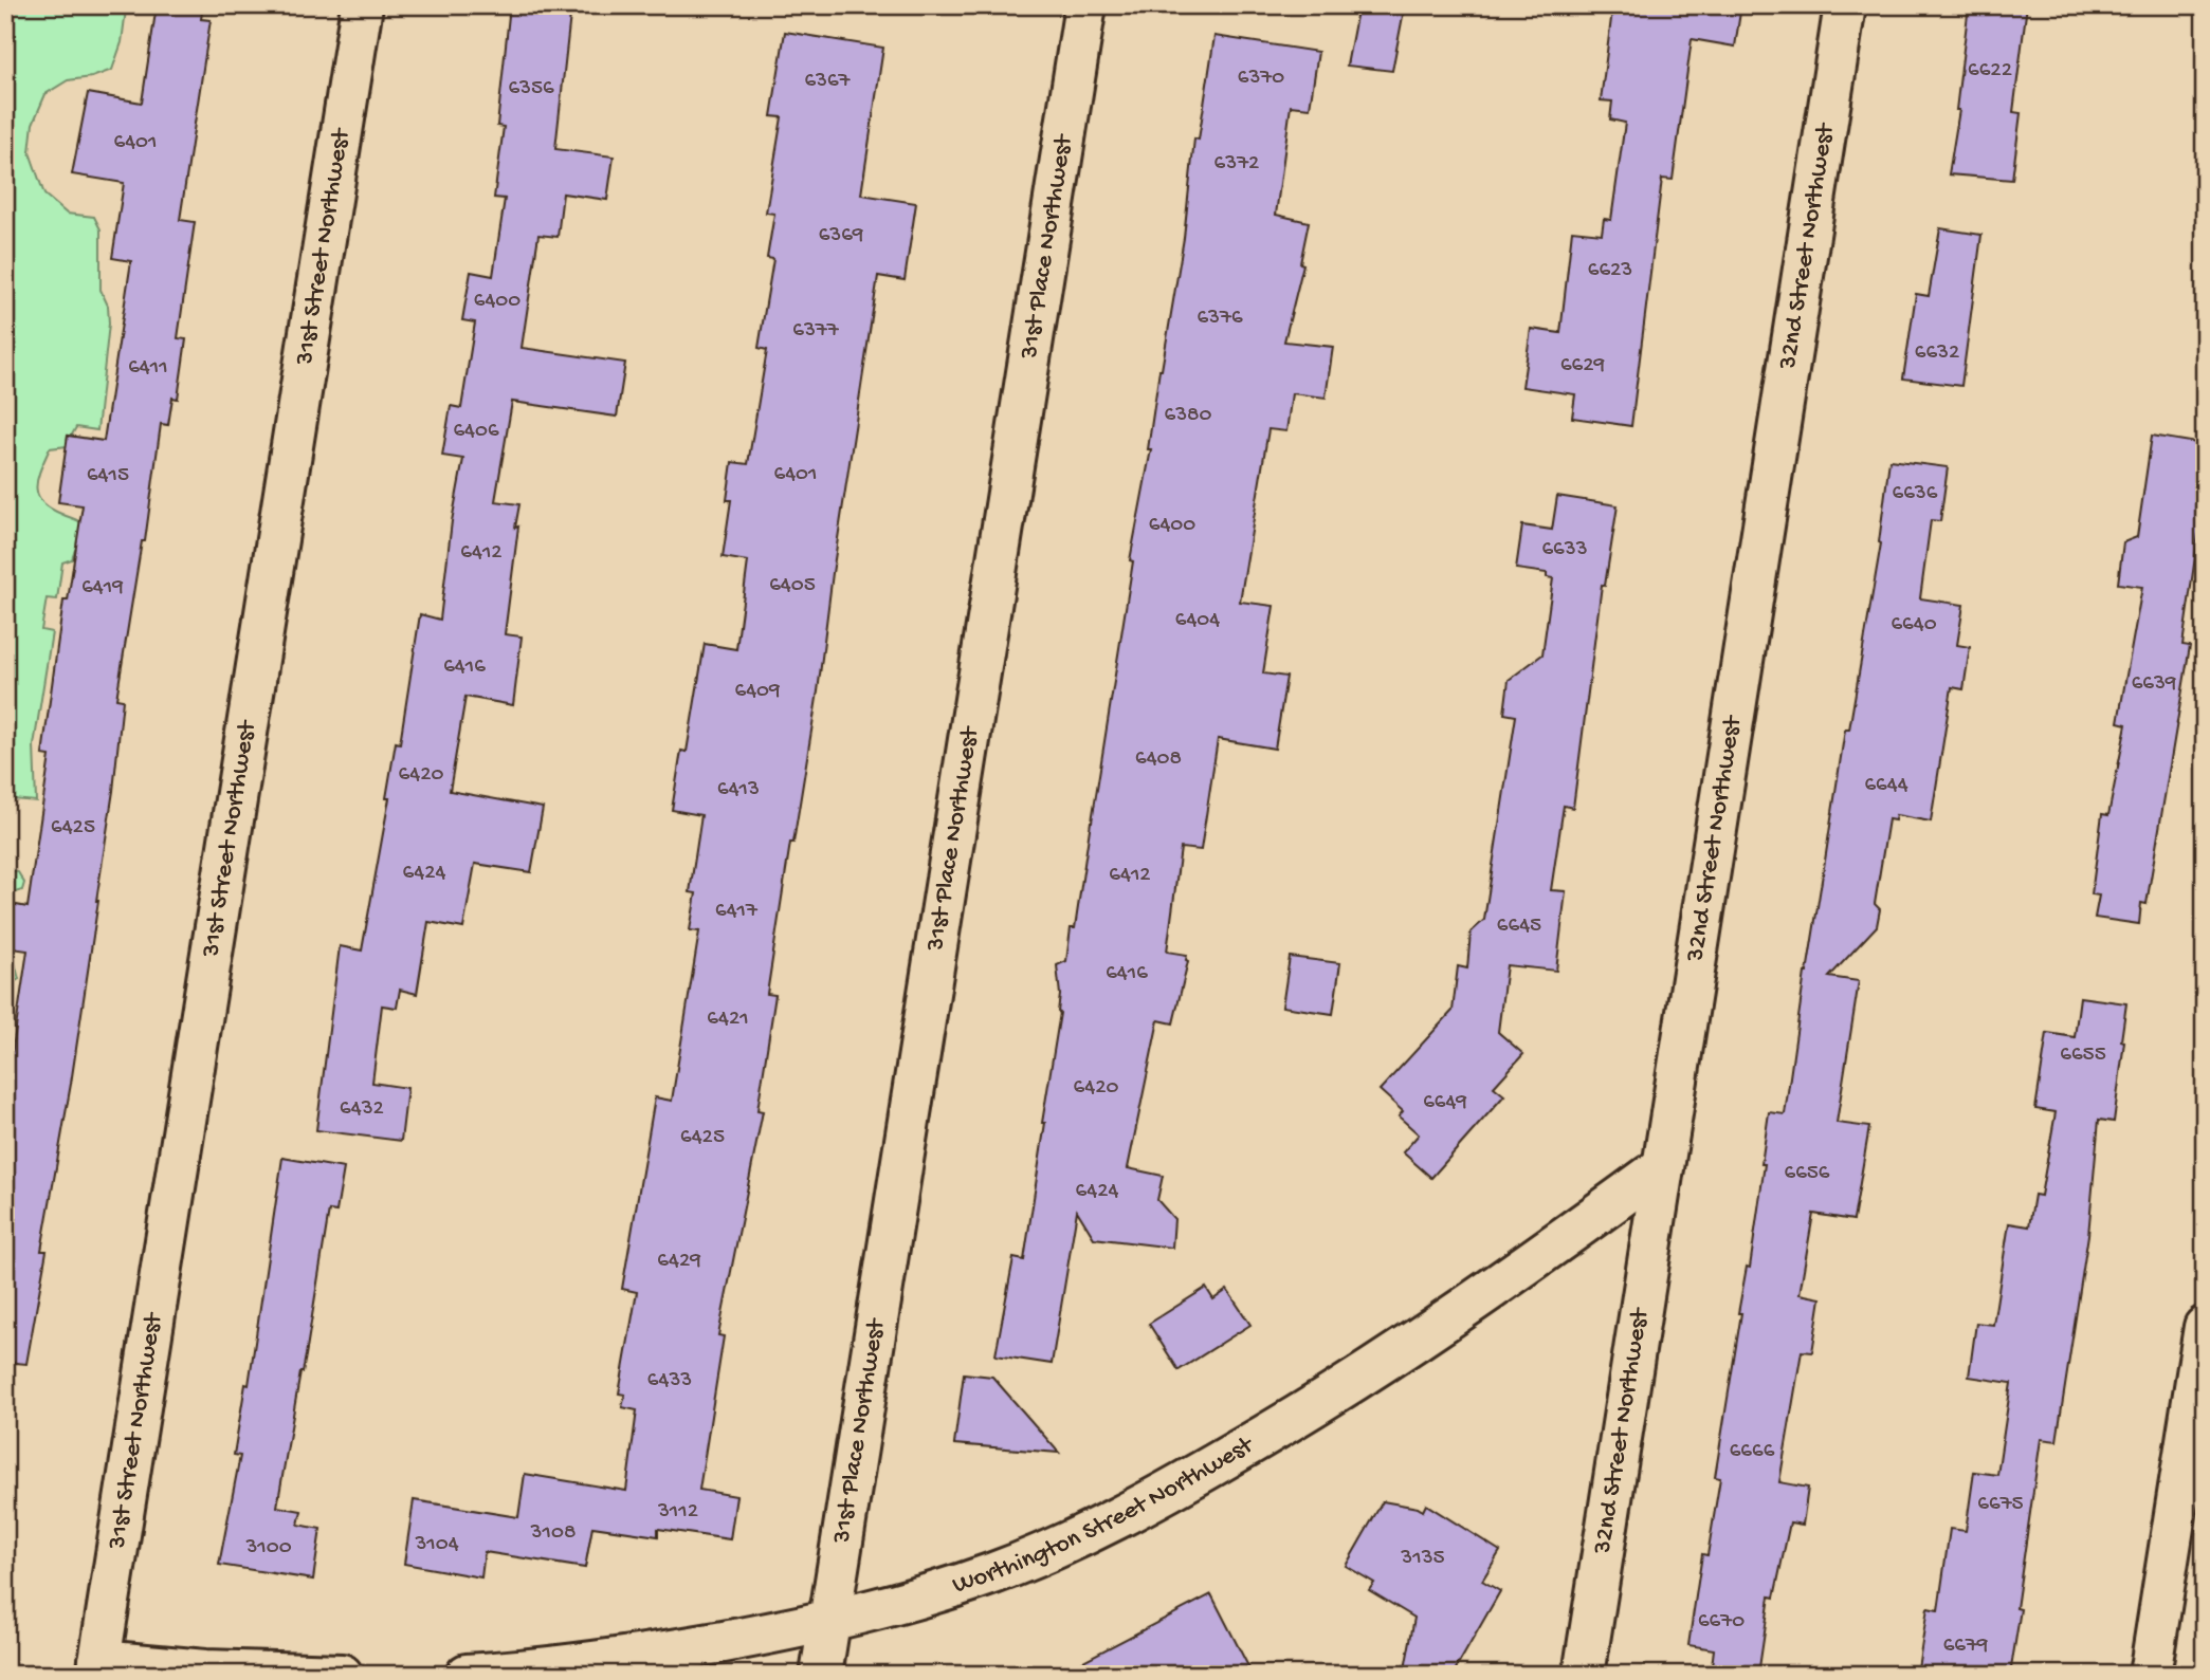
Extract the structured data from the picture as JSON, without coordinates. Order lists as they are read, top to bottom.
{
  "streets": {
    "street": [
      "31st Place Northwest",
      "32nd Street Northwest",
      "31st Street Northwest",
      "Worthington Street Northwest"
    ]
  },
  "crossings": [
    ["31st Place Northwest", "Worthington Street Northwest"],
    ["32nd Street Northwest", "Worthington Street Northwest"]
  ],
  "house_numbers": [
    "6622",
    "6370",
    "6367",
    "6356",
    "6401",
    "6372",
    "6369",
    "6623",
    "6400",
    "6376",
    "6377",
    "6632",
    "6629",
    "6411",
    "6380",
    "6406",
    "6401",
    "6415",
    "6636",
    "6400",
    "6633",
    "6412",
    "6405",
    "6419",
    "6404",
    "6640",
    "6416",
    "6639",
    "6409",
    "6408",
    "6420",
    "6644",
    "6413",
    "6425",
    "6424",
    "6412",
    "6417",
    "6645",
    "6416",
    "6421",
    "6655",
    "6420",
    "6649",
    "6432",
    "6425",
    "6656",
    "6424",
    "6429",
    "6433",
    "6666",
    "6675",
    "3112",
    "3108",
    "3104",
    "3100",
    "3135",
    "6670",
    "6679"
  ]
}
